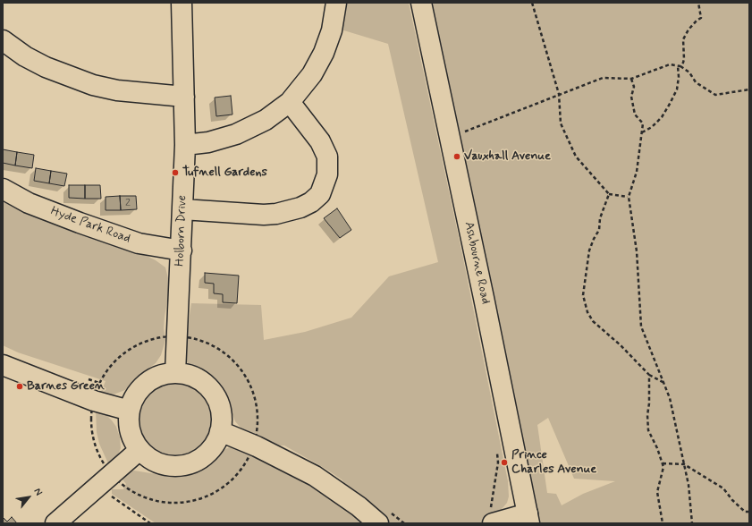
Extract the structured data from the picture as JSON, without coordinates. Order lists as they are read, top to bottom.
{
  "streets": {
    "main road": ["Hyde Park Road", "Holborn Drive", "Ashbourne Road"]
  },
  "crossings": [
    ["Hyde Park Road", "Holborn Drive"]
  ],
  "places": [
    "Vauxhall Avenue",
    "Tufnell Gardens",
    "Barnes Green",
    "Prince Charles Avenue"
  ],
  "house_numbers": ["2"],
  "north": "top right"
}
